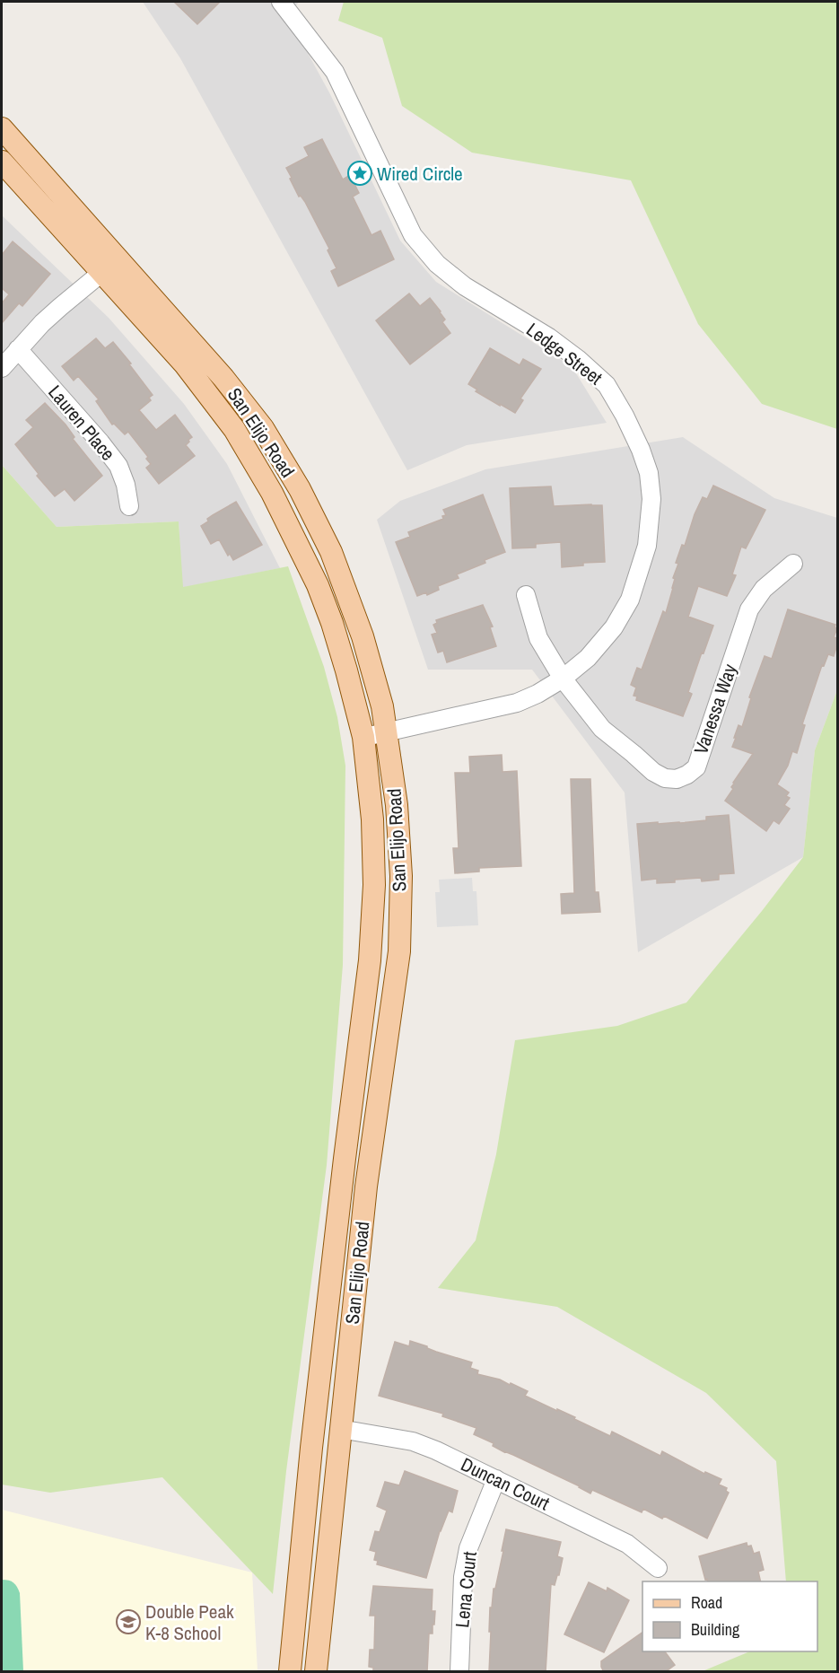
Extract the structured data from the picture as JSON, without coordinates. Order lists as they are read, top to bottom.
{
  "streets": {
    "main road": ["San Elijo Road"],
    "street": [
      "Ledge Street",
      "Lauren Place",
      "Vanessa Way",
      "Duncan Court",
      "Lena Court"
    ]
  },
  "crossings": [
    ["Ledge Street", "San Elijo Road"],
    ["Ledge Street", "Vanessa Way"],
    ["San Elijo Road", "Duncan Court"],
    ["Duncan Court", "Lena Court"]
  ],
  "places": {
    "place": ["Wired Circle"],
    "school or university": ["Double Peak K-8 School"]
  },
  "legend": ["Road", "Building"]
}
